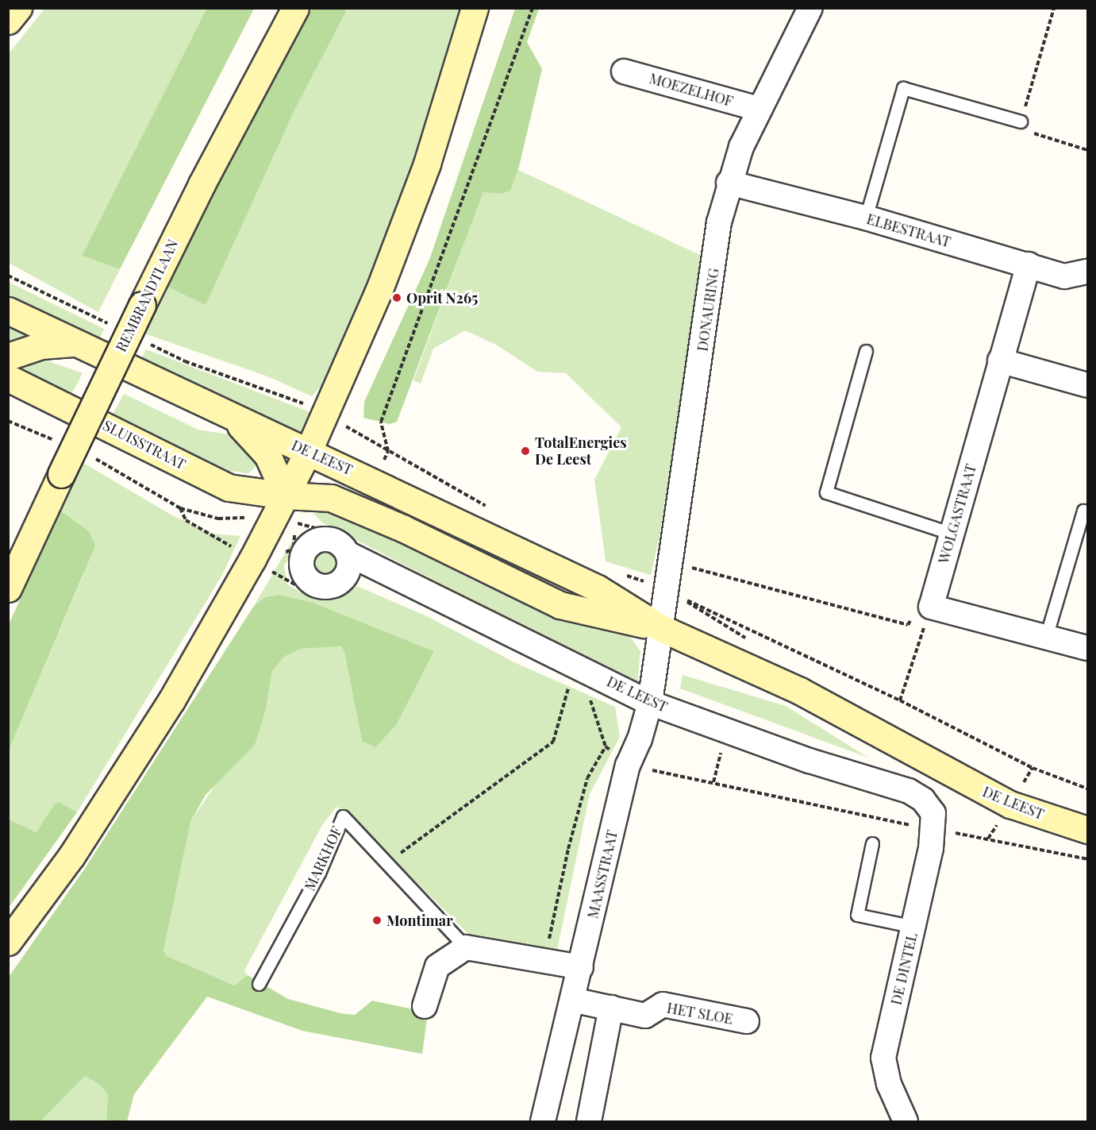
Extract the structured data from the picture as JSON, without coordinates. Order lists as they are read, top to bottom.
{
  "streets": {
    "main road": ["REMBRANDTLAAN", "SLUISSTRAAT", "DE LEEST"],
    "street": [
      "MOEZELHOF",
      "ELBESTRAAT",
      "DONAURING",
      "WOLGASTRAAT",
      "MAASSTRAAT",
      "DE DINTEL",
      "HET SLOE"
    ],
    "lane": ["MARKHOF"]
  },
  "crossings": [
    ["MOEZELHOF", "DONAURING"],
    ["ELBESTRAAT", "DONAURING"],
    ["ELBESTRAAT", "WOLGASTRAAT"],
    ["DONAURING", "DE LEEST"],
    ["DONAURING", "MAASSTRAAT"],
    ["SLUISSTRAAT", "DE LEEST"],
    ["DE LEEST", "MAASSTRAAT"],
    ["DE LEEST", "DE DINTEL"],
    ["MAASSTRAAT", "HET SLOE"]
  ],
  "places": ["Oprit N265", "TotalEnergies De Leest", "Montimar"]
}
